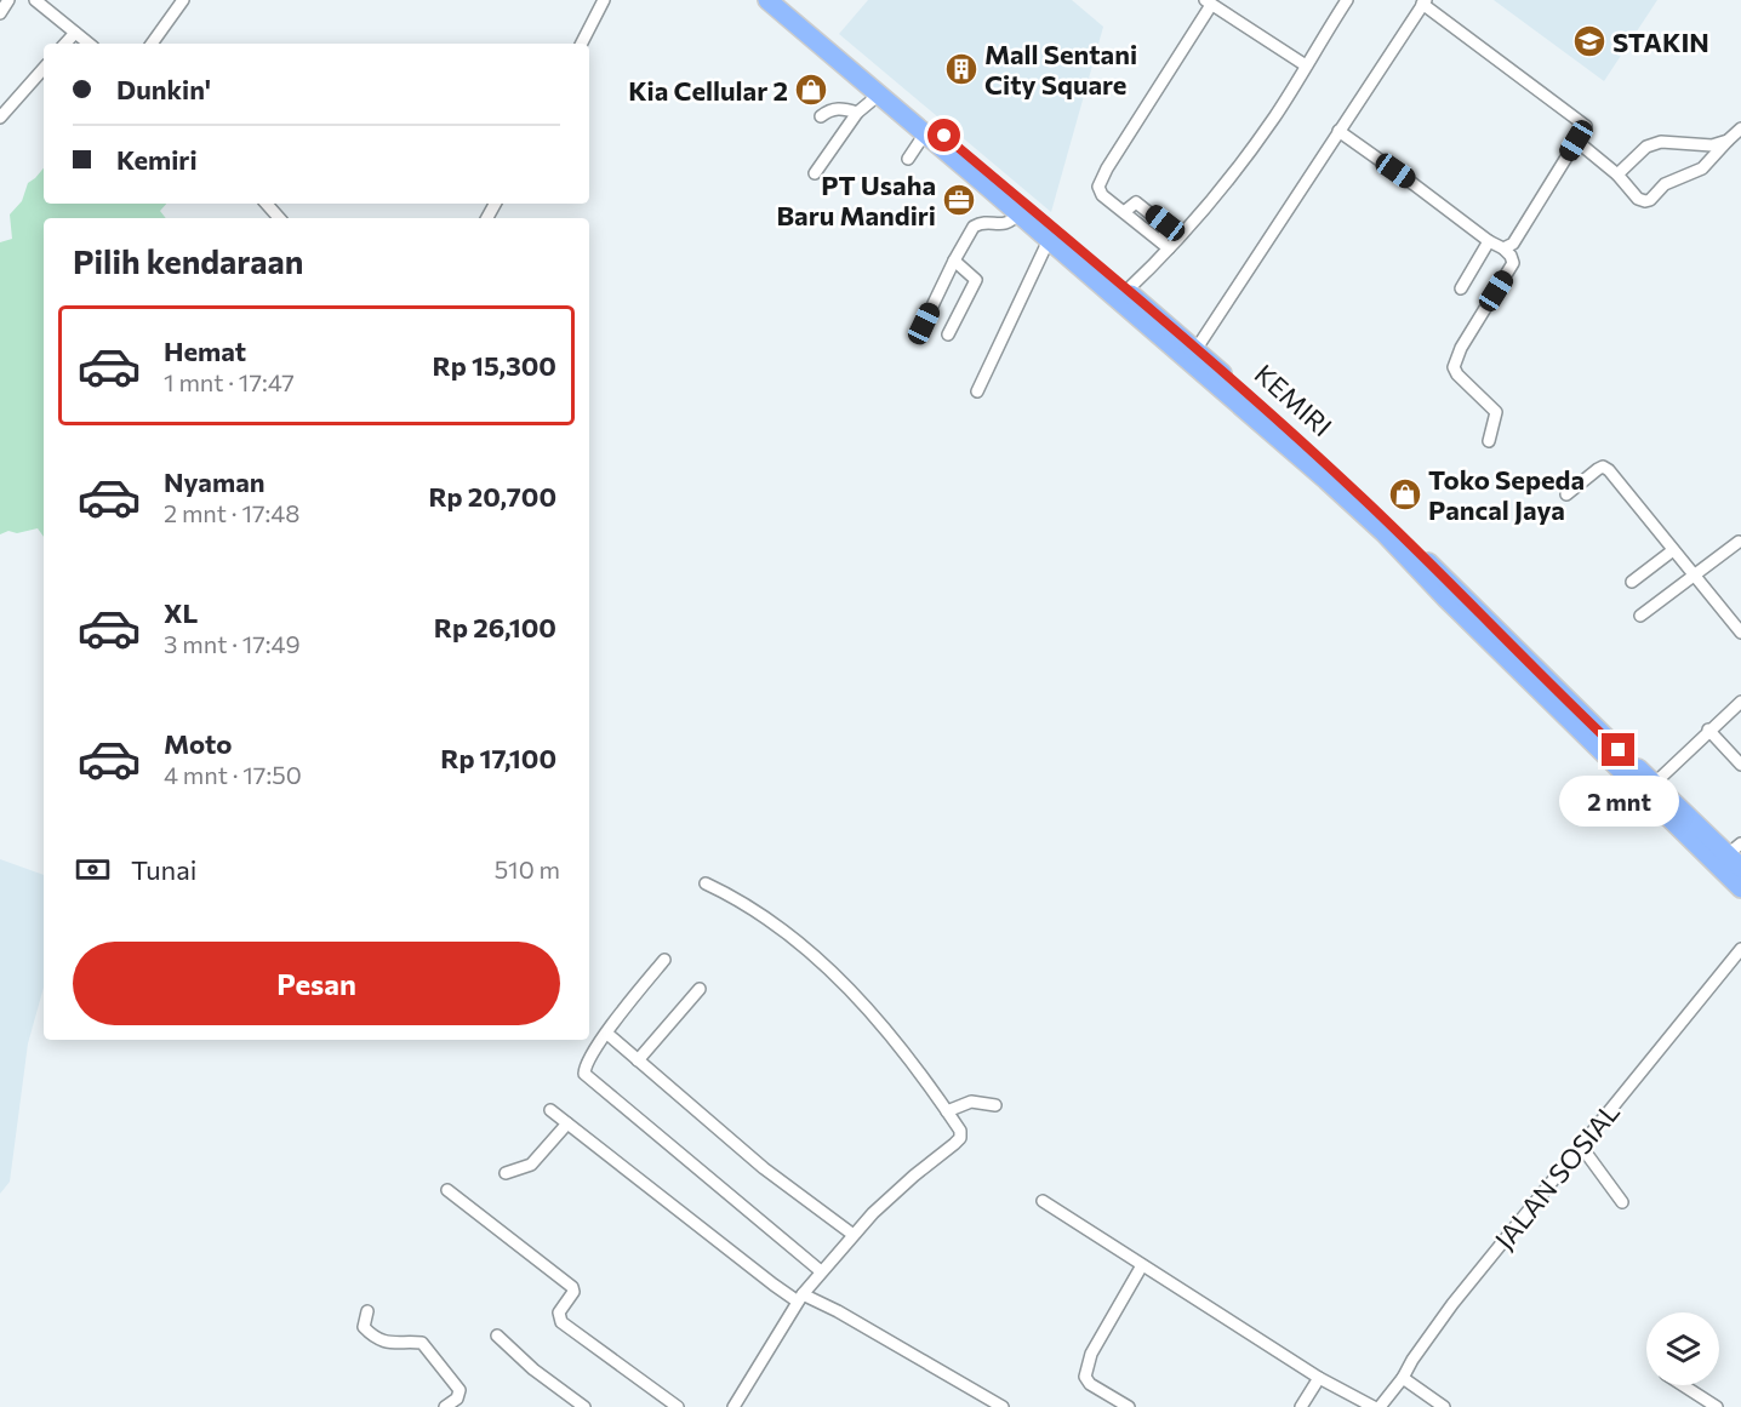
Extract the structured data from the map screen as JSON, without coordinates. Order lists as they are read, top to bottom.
{
  "streets": {
    "highway": ["KEMIRI"],
    "street": ["JALAN SOSIAL"]
  },
  "places": {
    "school or university": ["STAKIN"],
    "building": ["Mall Sentani City Square"],
    "shop": ["Kia Cellular 2", "Toko Sepeda Pancal Jaya"],
    "office": ["PT Usaha Baru Mandiri"]
  },
  "page": {
    "banner": ["Dunkin'", "Kemiri"],
    "heading": "Pilih kendaraan",
    "list": [
      {
        "name": "Hemat",
        "note": "1 mnt · 17:47",
        "value": "Rp 15,300"
      },
      {
        "name": "Nyaman",
        "note": "2 mnt · 17:48",
        "value": "Rp 20,700"
      },
      {
        "name": "XL",
        "note": "3 mnt · 17:49",
        "value": "Rp 26,100"
      },
      {
        "name": "Moto",
        "note": "4 mnt · 17:50",
        "value": "Rp 17,100"
      }
    ],
    "bubble": "2 mnt",
    "pay": ["Tunai", "510 m"],
    "buttons": "Pesan"
  }
}
